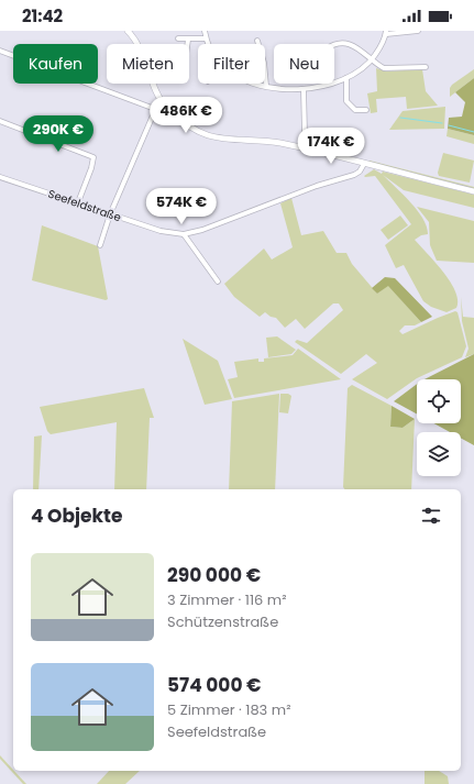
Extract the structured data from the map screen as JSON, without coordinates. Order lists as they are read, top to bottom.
{
  "streets": {
    "street": ["Seefeldstraße"]
  },
  "page": {
    "status": "21:42",
    "chip": [
      "Kaufen",
      "Mieten",
      "Filter",
      "Neu"
    ],
    "price": [
      "486K €",
      "290K €",
      "174K €",
      "574K €"
    ],
    "heading": "4 Objekte",
    "list": [
      {
        "name": "290 000 €",
        "note": "3 Zimmer · 116 m² · Schützenstraße"
      },
      {
        "name": "574 000 €",
        "note": "5 Zimmer · 183 m² · Seefeldstraße"
      }
    ]
  }
}
